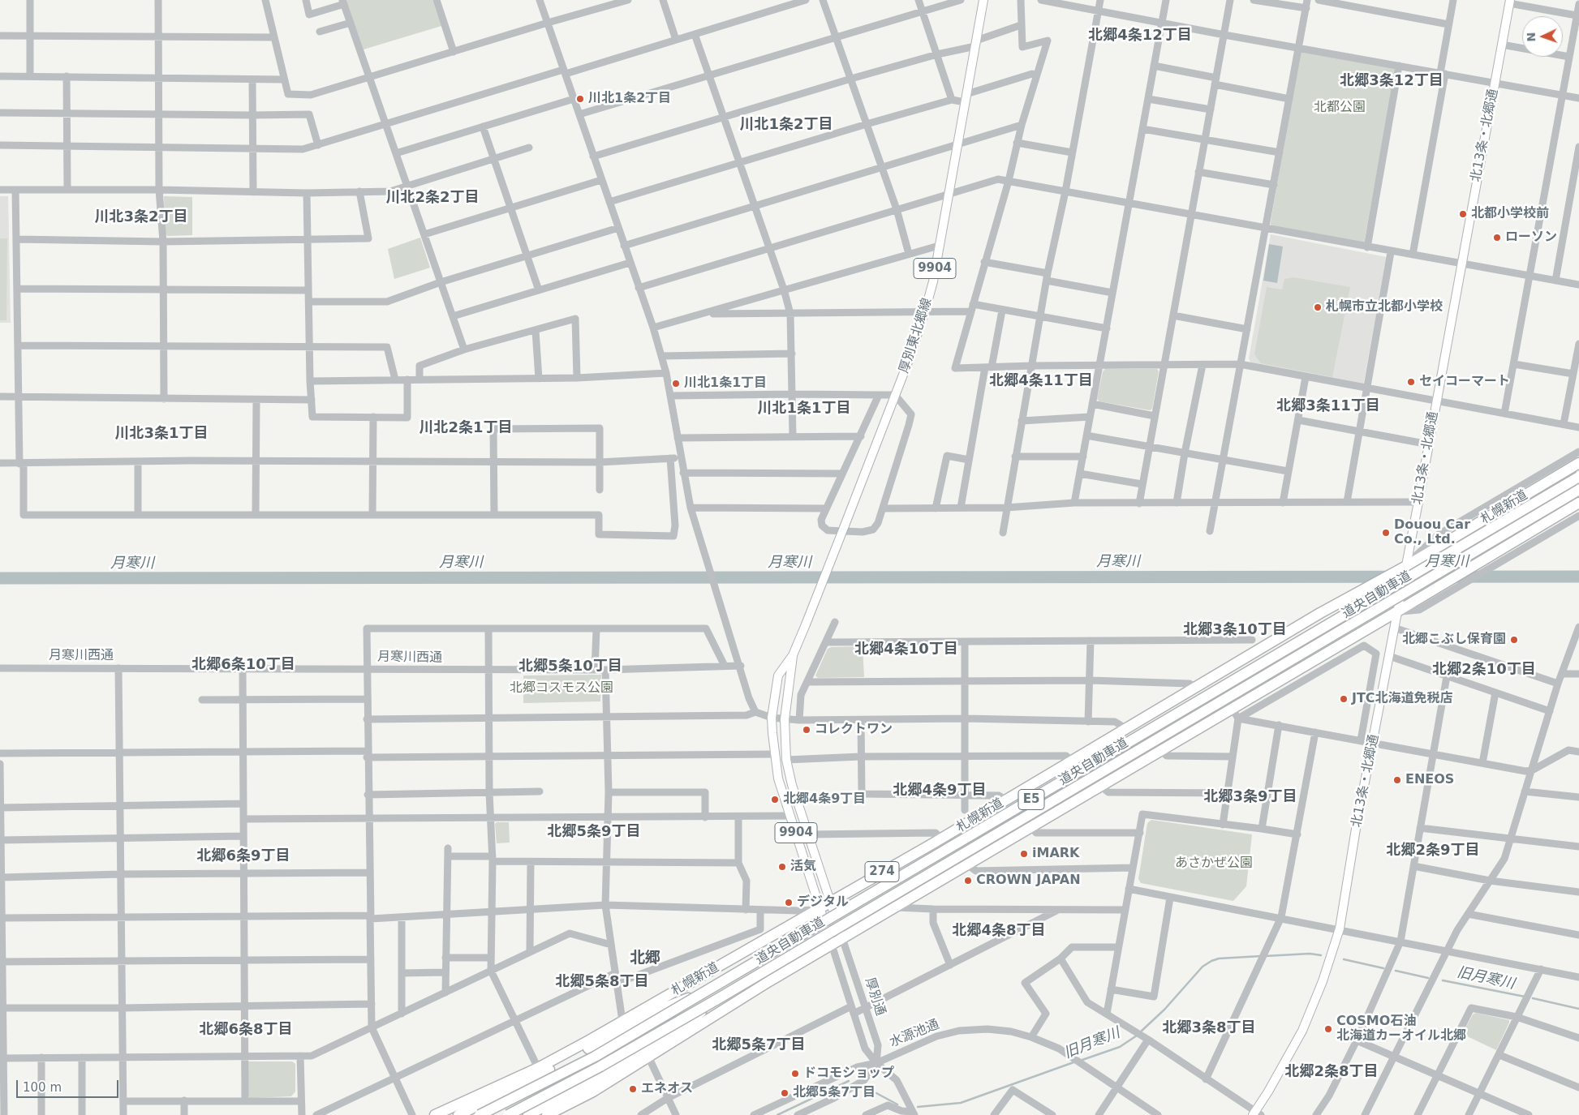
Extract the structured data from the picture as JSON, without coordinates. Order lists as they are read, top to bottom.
{
  "streets": {
    "highway": [
      "札幌新道",
      "道央自動車道",
      "E5",
      "274"
    ],
    "main road": ["北13条・北郷通", "9904", "厚別東北郷線"],
    "street": ["月寒川西通", "厚別通", "水源池通"]
  },
  "crossings": [
    ["北13条・北郷通", "札幌新道"],
    ["北13条・北郷通", "274"],
    ["厚別東北郷線", "札幌新道"],
    ["厚別東北郷線", "274"],
    ["厚別東北郷線", "厚別通"],
    ["274", "厚別通"],
    ["厚別通", "水源池通"]
  ],
  "districts": [
    "北郷4条12丁目",
    "北郷3条12丁目",
    "川北1条2丁目",
    "川北2条2丁目",
    "川北3条2丁目",
    "北郷4条11丁目",
    "北郷3条11丁目",
    "川北1条1丁目",
    "川北2条1丁目",
    "川北3条1丁目",
    "北郷3条10丁目",
    "北郷4条10丁目",
    "北郷6条10丁目",
    "北郷5条10丁目",
    "北郷2条10丁目",
    "北郷4条9丁目",
    "北郷3条9丁目",
    "北郷5条9丁目",
    "北郷2条9丁目",
    "北郷6条9丁目",
    "北郷4条8丁目",
    "北郷",
    "北郷5条8丁目",
    "北郷3条8丁目",
    "北郷6条8丁目",
    "北郷5条7丁目",
    "北郷2条8丁目"
  ],
  "water": ["月寒川", "旧月寒川"],
  "parks": ["北都公園", "北郷コスモス公園", "あさかぜ公園"],
  "places": [
    "川北1条2丁目",
    "北都小学校前",
    "ローソン",
    "札幌市立北都小学校",
    "セイコーマート",
    "川北1条1丁目",
    "Douou Car Co., Ltd.",
    "北郷こぶし保育園",
    "JTC北海道免税店",
    "コレクトワン",
    "ENEOS",
    "北郷4条9丁目",
    "iMARK",
    "活気",
    "CROWN JAPAN",
    "デジタル",
    "COSMO石油 北海道カーオイル北郷",
    "ドコモショップ",
    "エネオス",
    "北郷5条7丁目"
  ],
  "scale_bar": "100 m",
  "north": "left"
}
